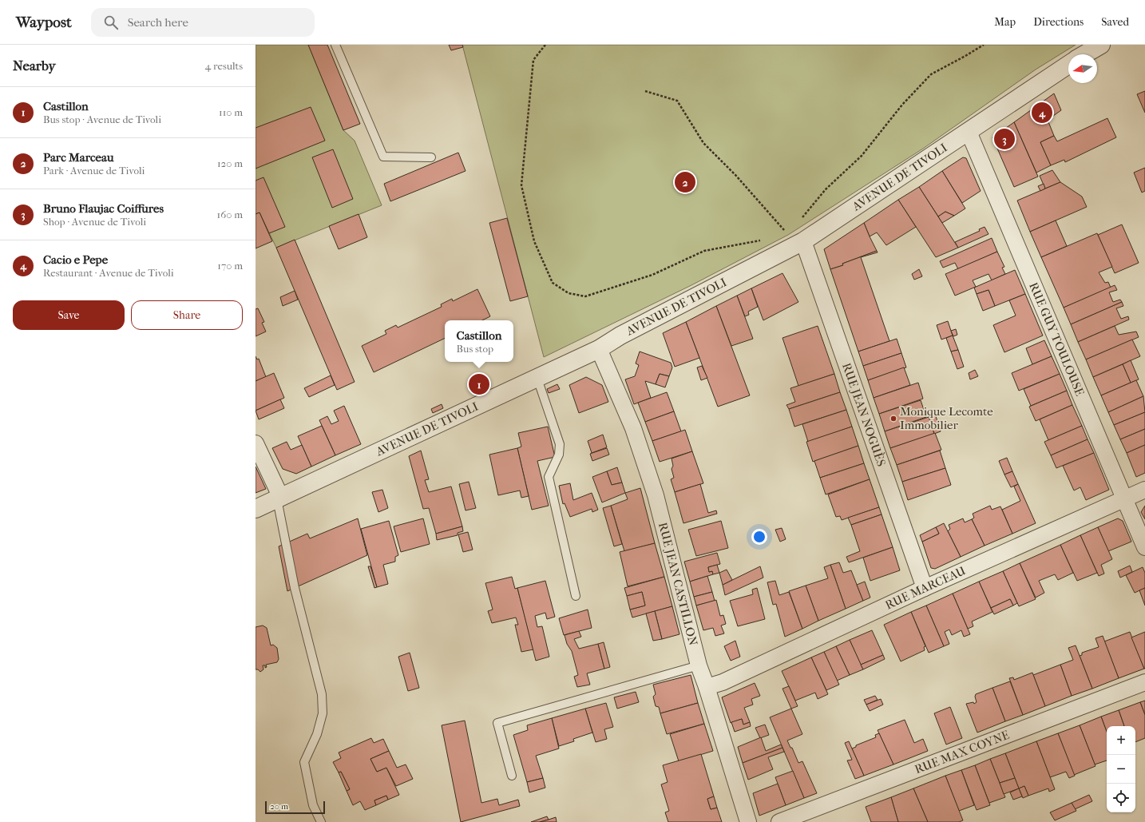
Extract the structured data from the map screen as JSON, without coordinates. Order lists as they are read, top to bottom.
{
  "streets": {
    "street": [
      "AVENUE DE TIVOLI",
      "RUE GUY TOULOUSE",
      "RUE JEAN NOGUÈS",
      "RUE JEAN CASTILLON",
      "RUE MARCEAU",
      "RUE MAX COYNE"
    ]
  },
  "crossings": [
    ["AVENUE DE TIVOLI", "RUE GUY TOULOUSE"],
    ["AVENUE DE TIVOLI", "RUE JEAN NOGUÈS"],
    ["AVENUE DE TIVOLI", "RUE JEAN CASTILLON"],
    ["RUE GUY TOULOUSE", "RUE MARCEAU"],
    ["RUE JEAN NOGUÈS", "RUE MARCEAU"],
    ["RUE JEAN CASTILLON", "RUE MARCEAU"]
  ],
  "places": ["Monique Lecomte Immobilier"],
  "scale_bar": "20 m",
  "north": "left",
  "page": {
    "header": "Waypost",
    "search": "Search here",
    "nav": ["Map", "Directions", "Saved"],
    "heading": ["Nearby", "4 results"],
    "list": [
      {
        "mark": "1",
        "name": "Castillon",
        "note": "Bus stop · Avenue de Tivoli",
        "value": "110 m"
      },
      {
        "mark": "2",
        "name": "Parc Marceau",
        "note": "Park · Avenue de Tivoli",
        "value": "120 m"
      },
      {
        "mark": "3",
        "name": "Bruno Flaujac Coiffures",
        "note": "Shop · Avenue de Tivoli",
        "value": "160 m"
      },
      {
        "mark": "4",
        "name": "Cacio e Pepe",
        "note": "Restaurant · Avenue de Tivoli",
        "value": "170 m"
      }
    ],
    "pins": [
      "4",
      "3",
      "2",
      "1"
    ],
    "buttons": ["Save", "Share"],
    "popup": ["Castillon", "Bus stop"],
    "map_buttons": ["+", "−"],
    "scale": "20 m"
  }
}
